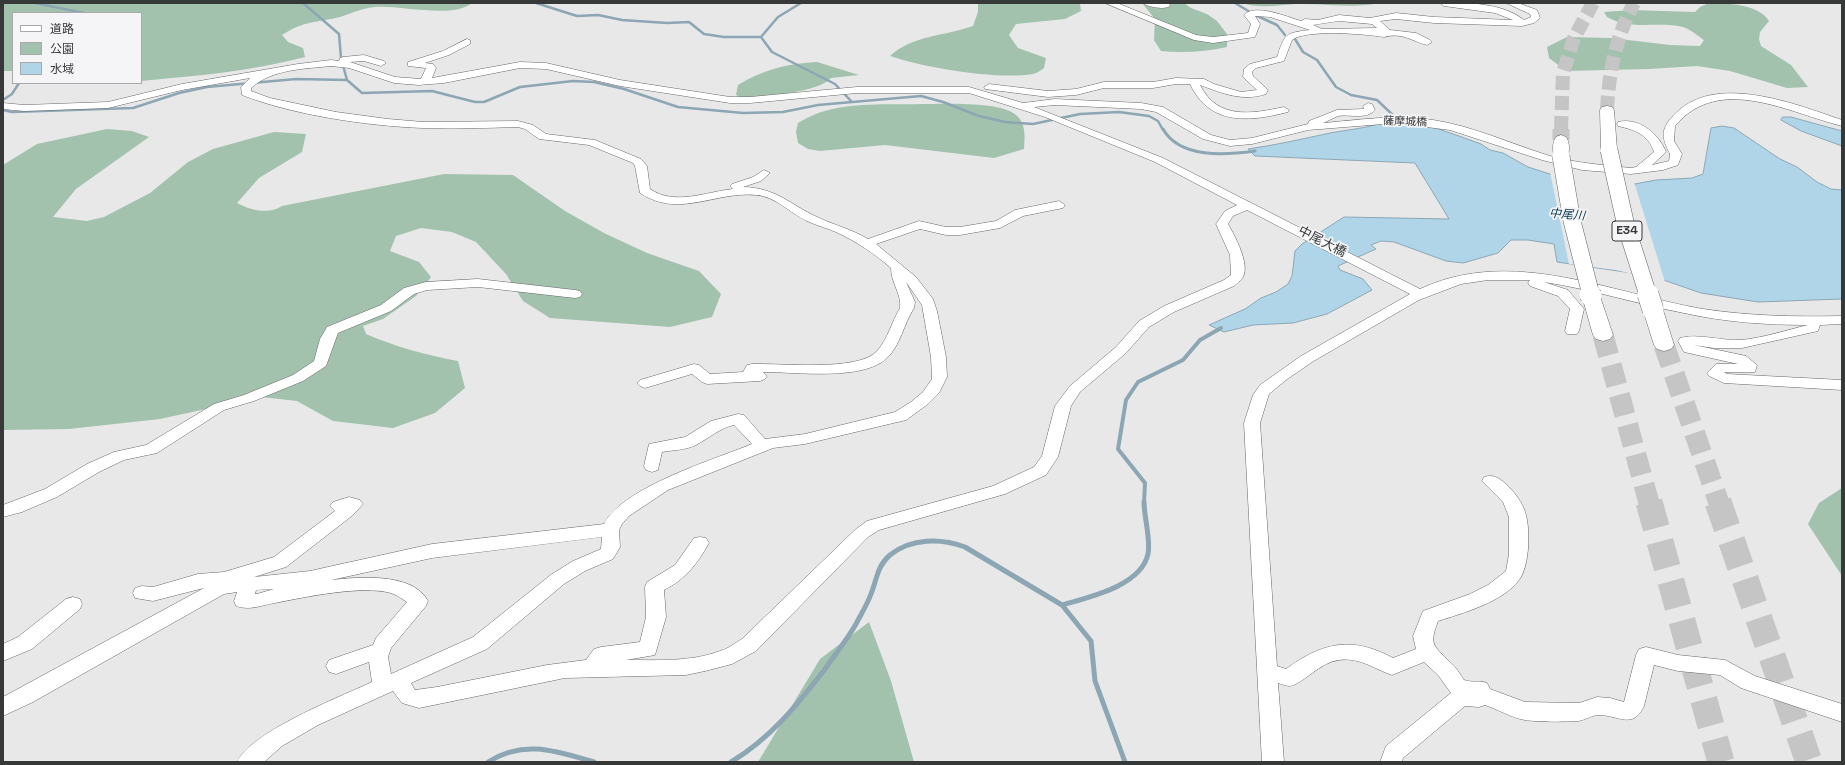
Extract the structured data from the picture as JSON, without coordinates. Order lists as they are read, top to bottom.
{
  "streets": {
    "highway": ["E34"],
    "street": ["薩摩城橋", "中尾大橋"]
  },
  "water": ["中尾川"],
  "legend": ["道路", "公園", "水域"]
}
